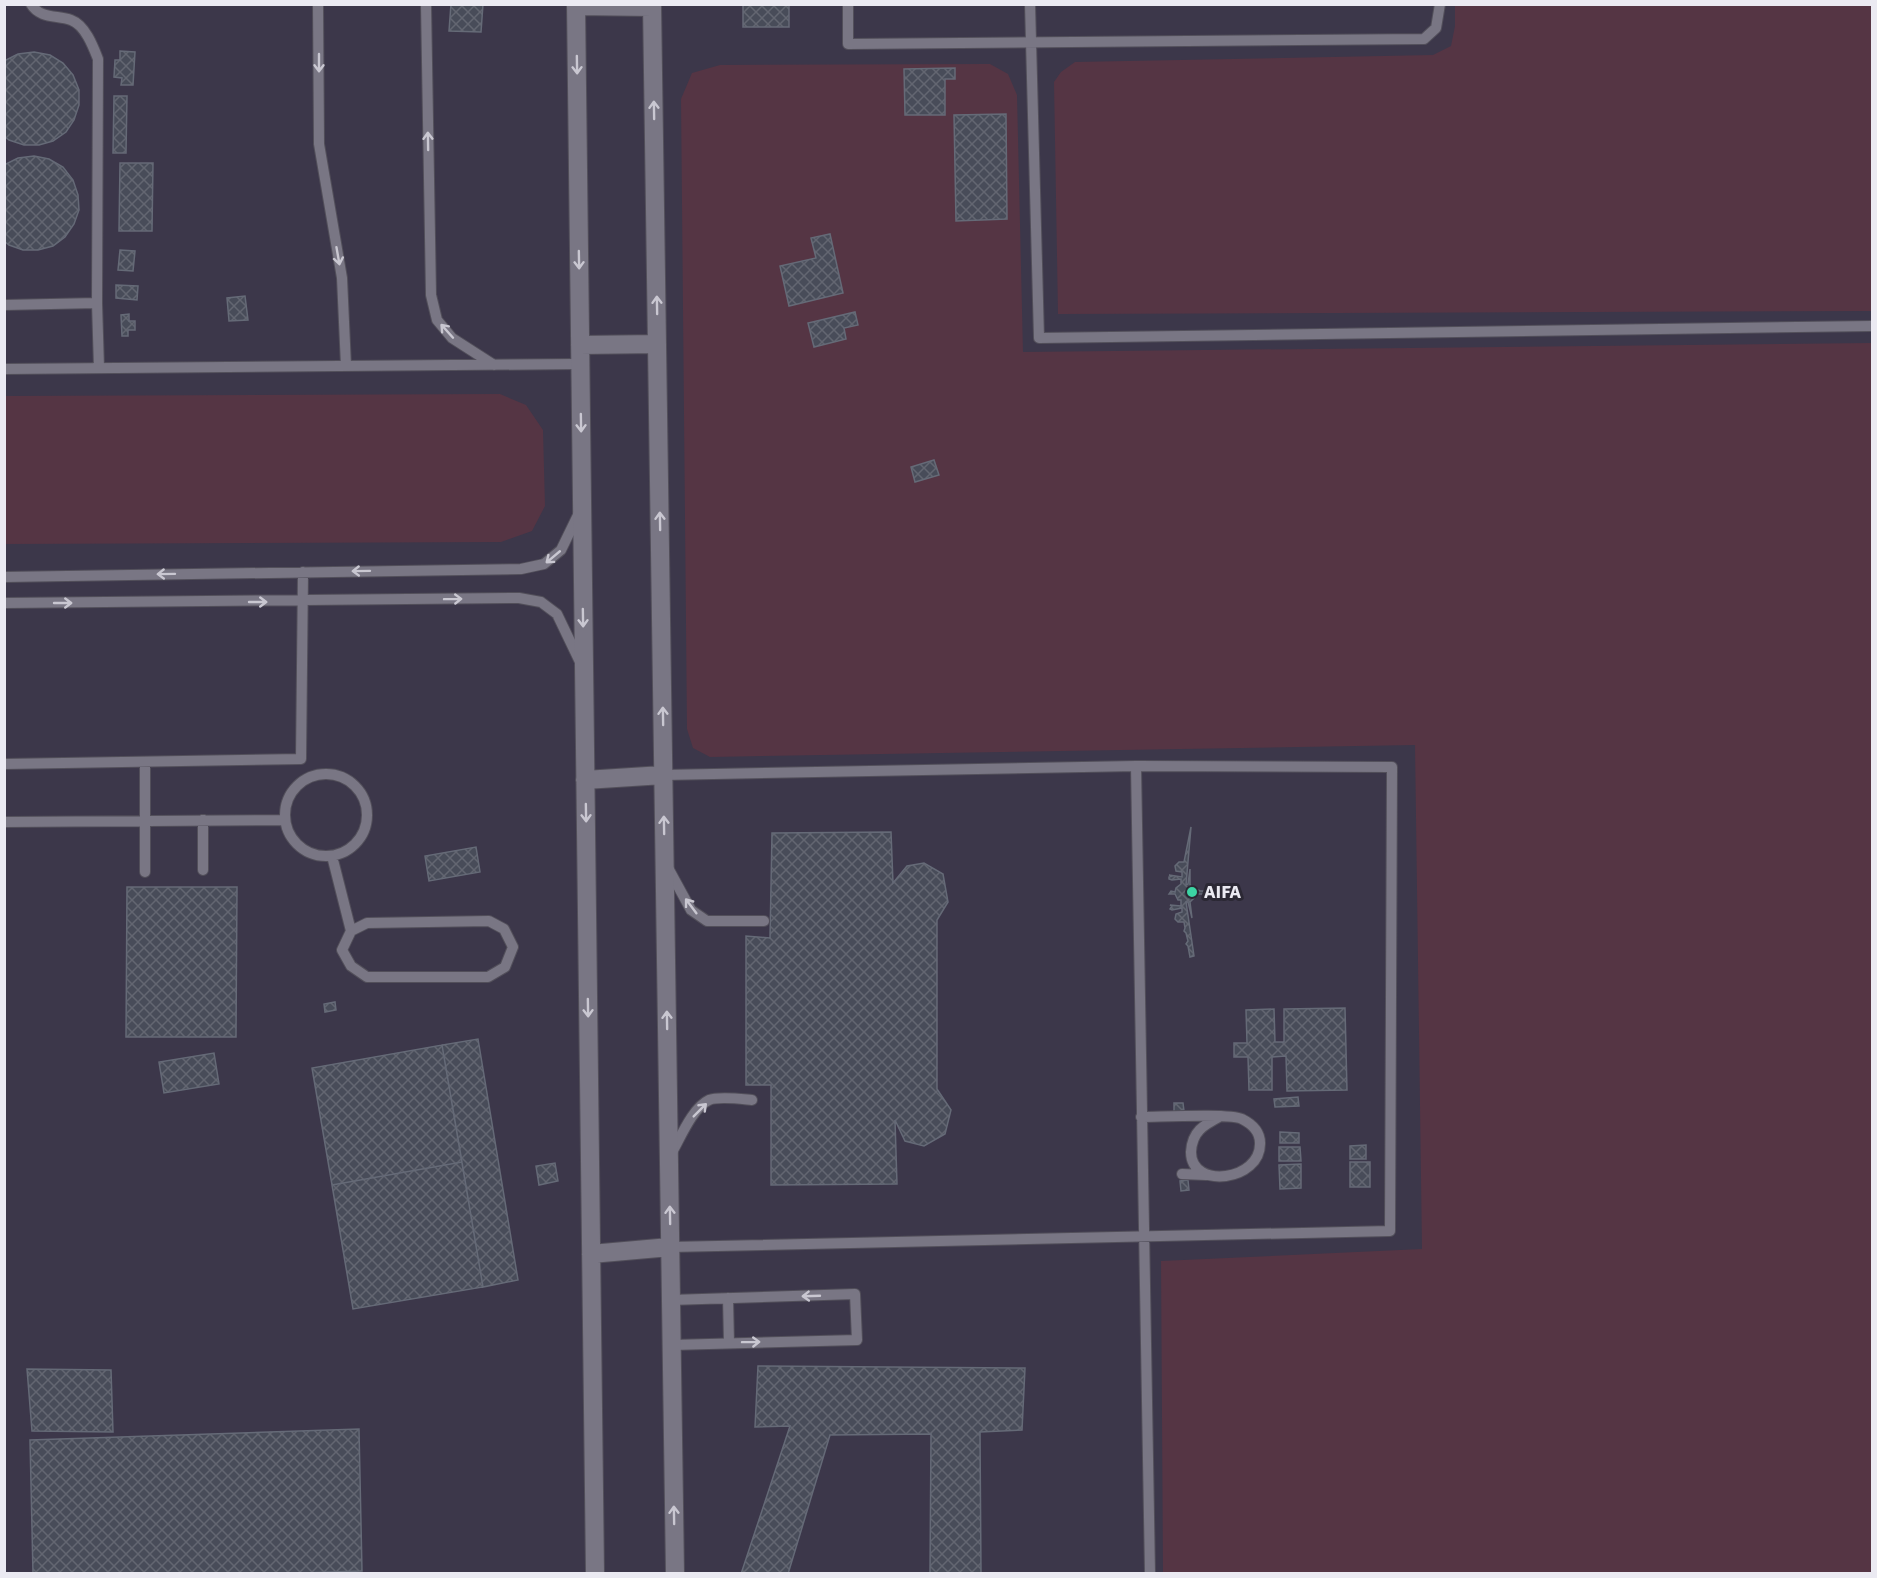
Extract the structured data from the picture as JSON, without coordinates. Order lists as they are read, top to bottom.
{
  "places": ["AIFA"]
}
